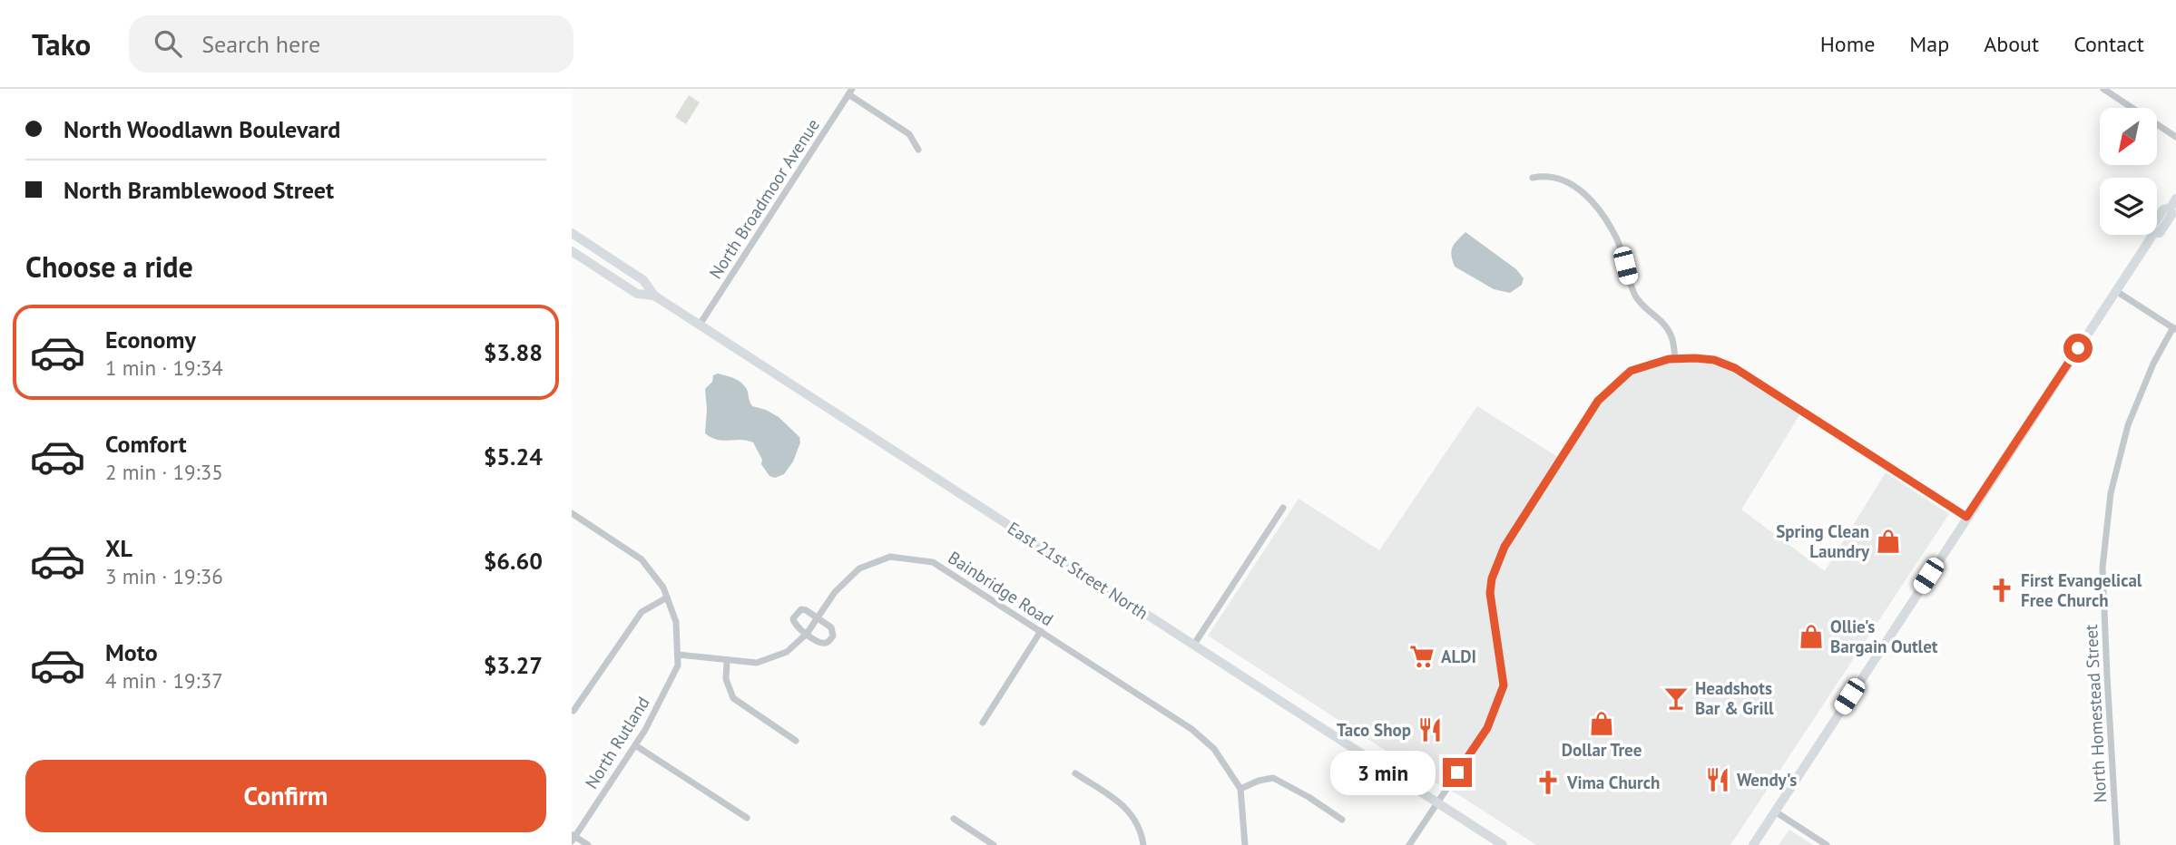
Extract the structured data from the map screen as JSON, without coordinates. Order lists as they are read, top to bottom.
{
  "streets": {
    "main road": ["East 21st Street North"],
    "street": [
      "North Broadmoor Avenue",
      "Bainbridge Road",
      "North Homestead Street",
      "North Rutland"
    ]
  },
  "crossings": [
    ["North Broadmoor Avenue", "East 21st Street North"],
    ["Bainbridge Road", "North Rutland"]
  ],
  "places": {
    "shop": ["Spring Clean Laundry", "Ollie's Bargain Outlet", "Dollar Tree"],
    "church": ["First Evangelical Free Church", "Vima Church"],
    "supermarket": ["ALDI"],
    "bar": ["Headshots Bar & Grill"],
    "restaurant": ["Taco Shop", "Wendy's"]
  },
  "north": "bottom left",
  "page": {
    "header": "Tako",
    "search": "Search here",
    "nav": [
      "Home",
      "Map",
      "About",
      "Contact"
    ],
    "banner": ["North Woodlawn Boulevard", "North Bramblewood Street"],
    "heading": "Choose a ride",
    "list": [
      {
        "name": "Economy",
        "note": "1 min · 19:34",
        "value": "$3.88"
      },
      {
        "name": "Comfort",
        "note": "2 min · 19:35",
        "value": "$5.24"
      },
      {
        "name": "XL",
        "note": "3 min · 19:36",
        "value": "$6.60"
      },
      {
        "name": "Moto",
        "note": "4 min · 19:37",
        "value": "$3.27"
      }
    ],
    "buttons": "Confirm",
    "bubble": "3 min"
  }
}
